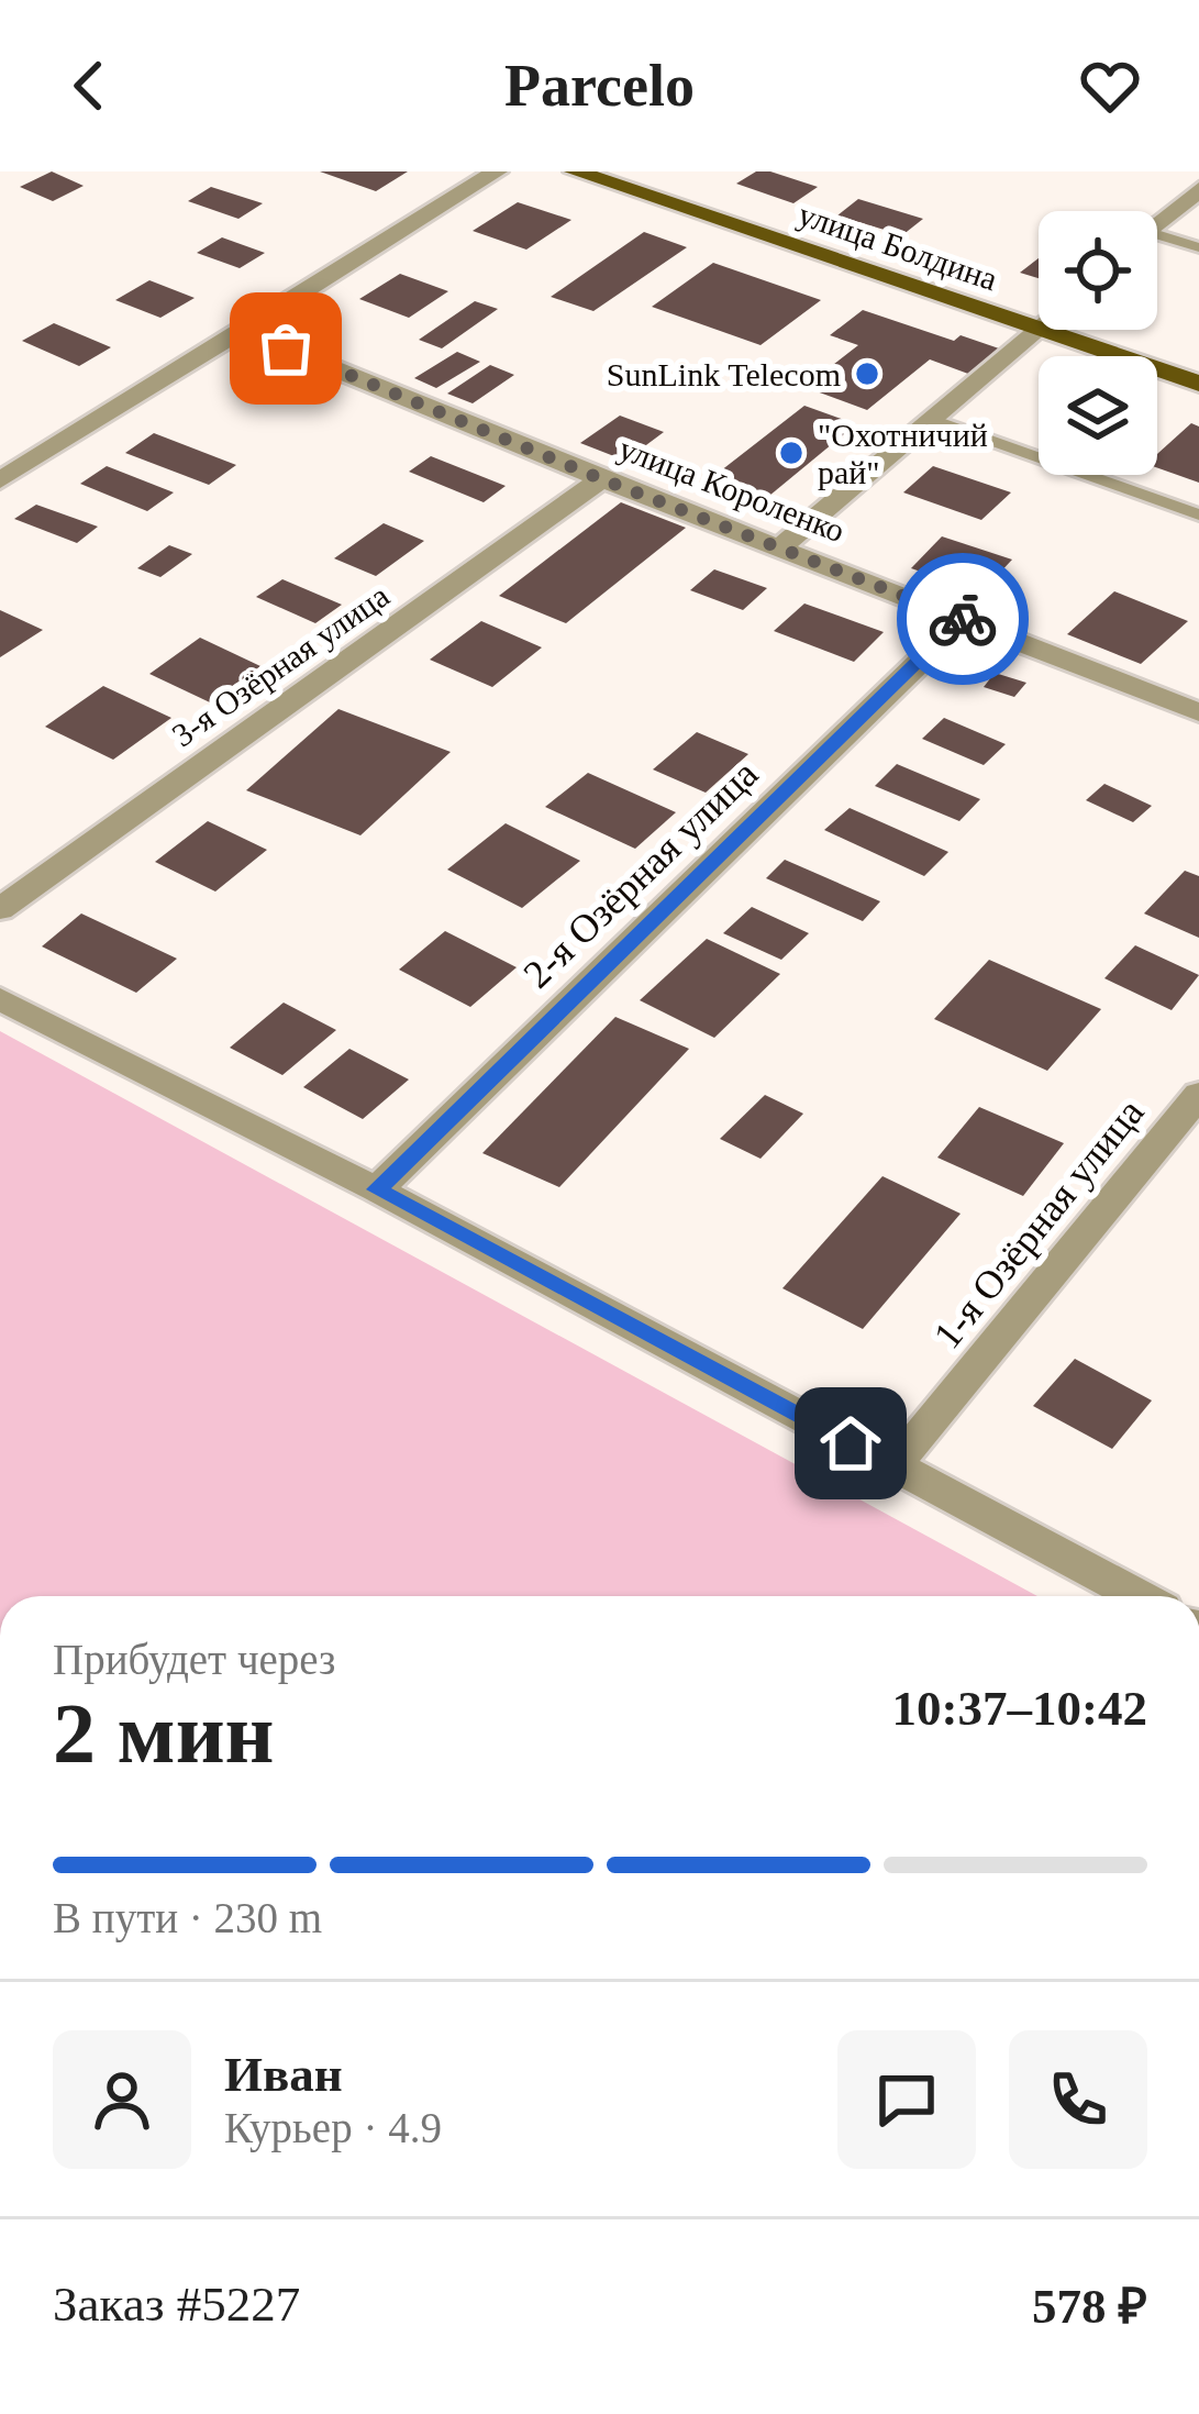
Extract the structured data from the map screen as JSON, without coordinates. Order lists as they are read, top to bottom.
{
  "streets": {
    "main road": ["улица Болдина"],
    "street": [
      "улица Короленко",
      "3-я Озёрная улица",
      "2-я Озёрная улица",
      "1-я Озёрная улица"
    ]
  },
  "crossings": [
    ["улица Короленко", "3-я Озёрная улица"],
    ["улица Короленко", "2-я Озёрная улица"]
  ],
  "places": ["SunLink Telecom", "\"Охотничий рай\""],
  "page": {
    "header": "Parcelo",
    "heading": ["2 мин", "Прибудет через", "10:37–10:42"],
    "panel": [
      "Иван",
      "Курьер · 4.9",
      "Заказ #5227",
      "578 ₽"
    ],
    "bar": "В пути · 230 m"
  }
}
